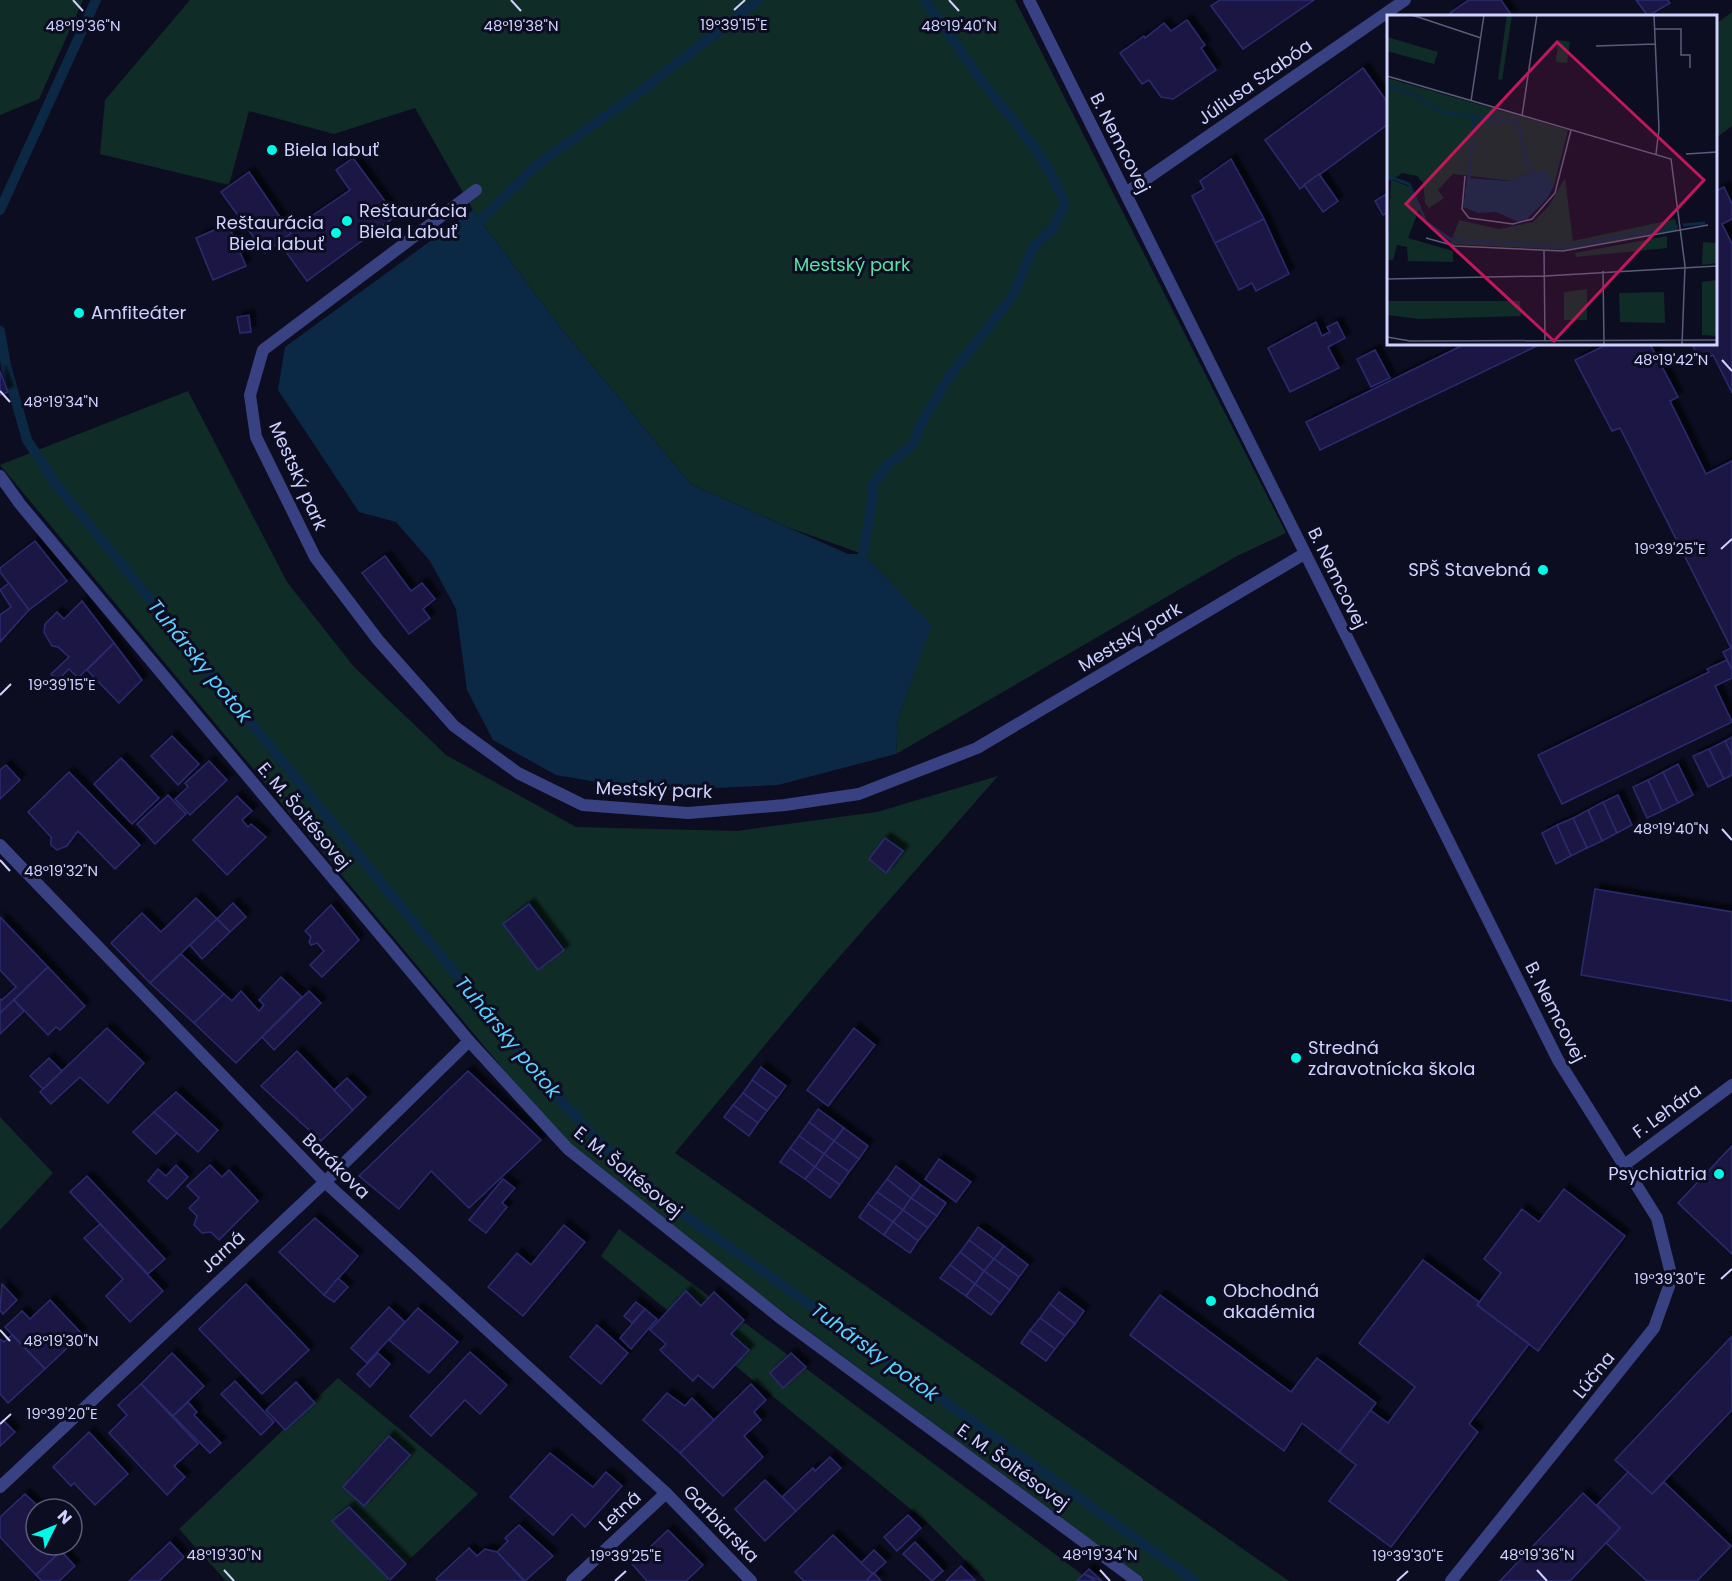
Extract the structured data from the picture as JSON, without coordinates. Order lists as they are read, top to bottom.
{
  "streets": {
    "street": [
      "Júliusa Szabóa",
      "B. Nemcovej",
      "Mestský park",
      "E. M. Šoltésovej",
      "F. Lehára",
      "Barákova",
      "Jarná",
      "Lúčna",
      "Letná",
      "Garbiarska"
    ]
  },
  "crossings": [
    ["Júliusa Szabóa", "B. Nemcovej"],
    ["B. Nemcovej", "Mestský park"],
    ["B. Nemcovej", "F. Lehára"],
    ["B. Nemcovej", "Lúčna"],
    ["E. M. Šoltésovej", "Jarná"],
    ["F. Lehára", "Lúčna"],
    ["Barákova", "Jarná"],
    ["Barákova", "Letná"],
    ["Barákova", "Garbiarska"],
    ["Letná", "Garbiarska"]
  ],
  "water": ["Tuhársky potok"],
  "parks": ["Mestský park"],
  "places": [
    "Biela labuť",
    "Reštaurácia Biela Labuť",
    "Reštaurácia Biela labuť",
    "Amfiteáter",
    "SPŠ Stavebná",
    "Stredná zdravotnícka škola",
    "Psychiatria",
    "Obchodná akadémia"
  ],
  "north": "top right",
  "coordinates": [
    "19°39'15\"E",
    "48°19'36\"N",
    "48°19'38\"N",
    "48°19'40\"N",
    "48°19'42\"N",
    "48°19'34\"N",
    "19°39'25\"E",
    "48°19'32\"N",
    "19°39'30\"E",
    "48°19'30\"N",
    "19°39'20\"E"
  ]
}
